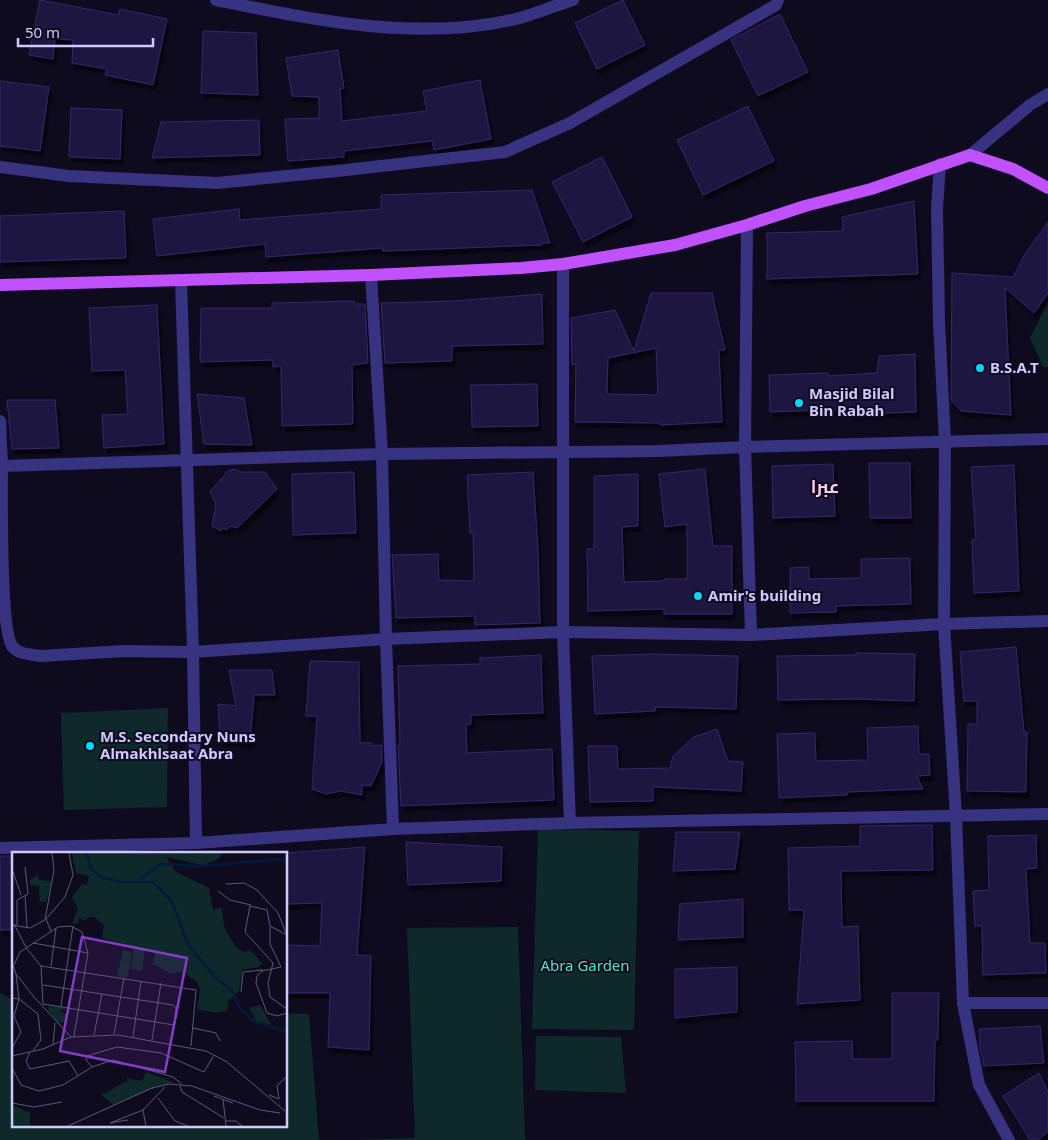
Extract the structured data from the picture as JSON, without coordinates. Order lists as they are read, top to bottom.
{
  "districts": ["عبرا"],
  "parks": ["Abra Garden"],
  "places": [
    "B.S.A.T",
    "Masjid Bilal Bin Rabah",
    "Amir's building",
    "M.S. Secondary Nuns Almakhlsaat Abra"
  ],
  "scale_bar": "50 m"
}
